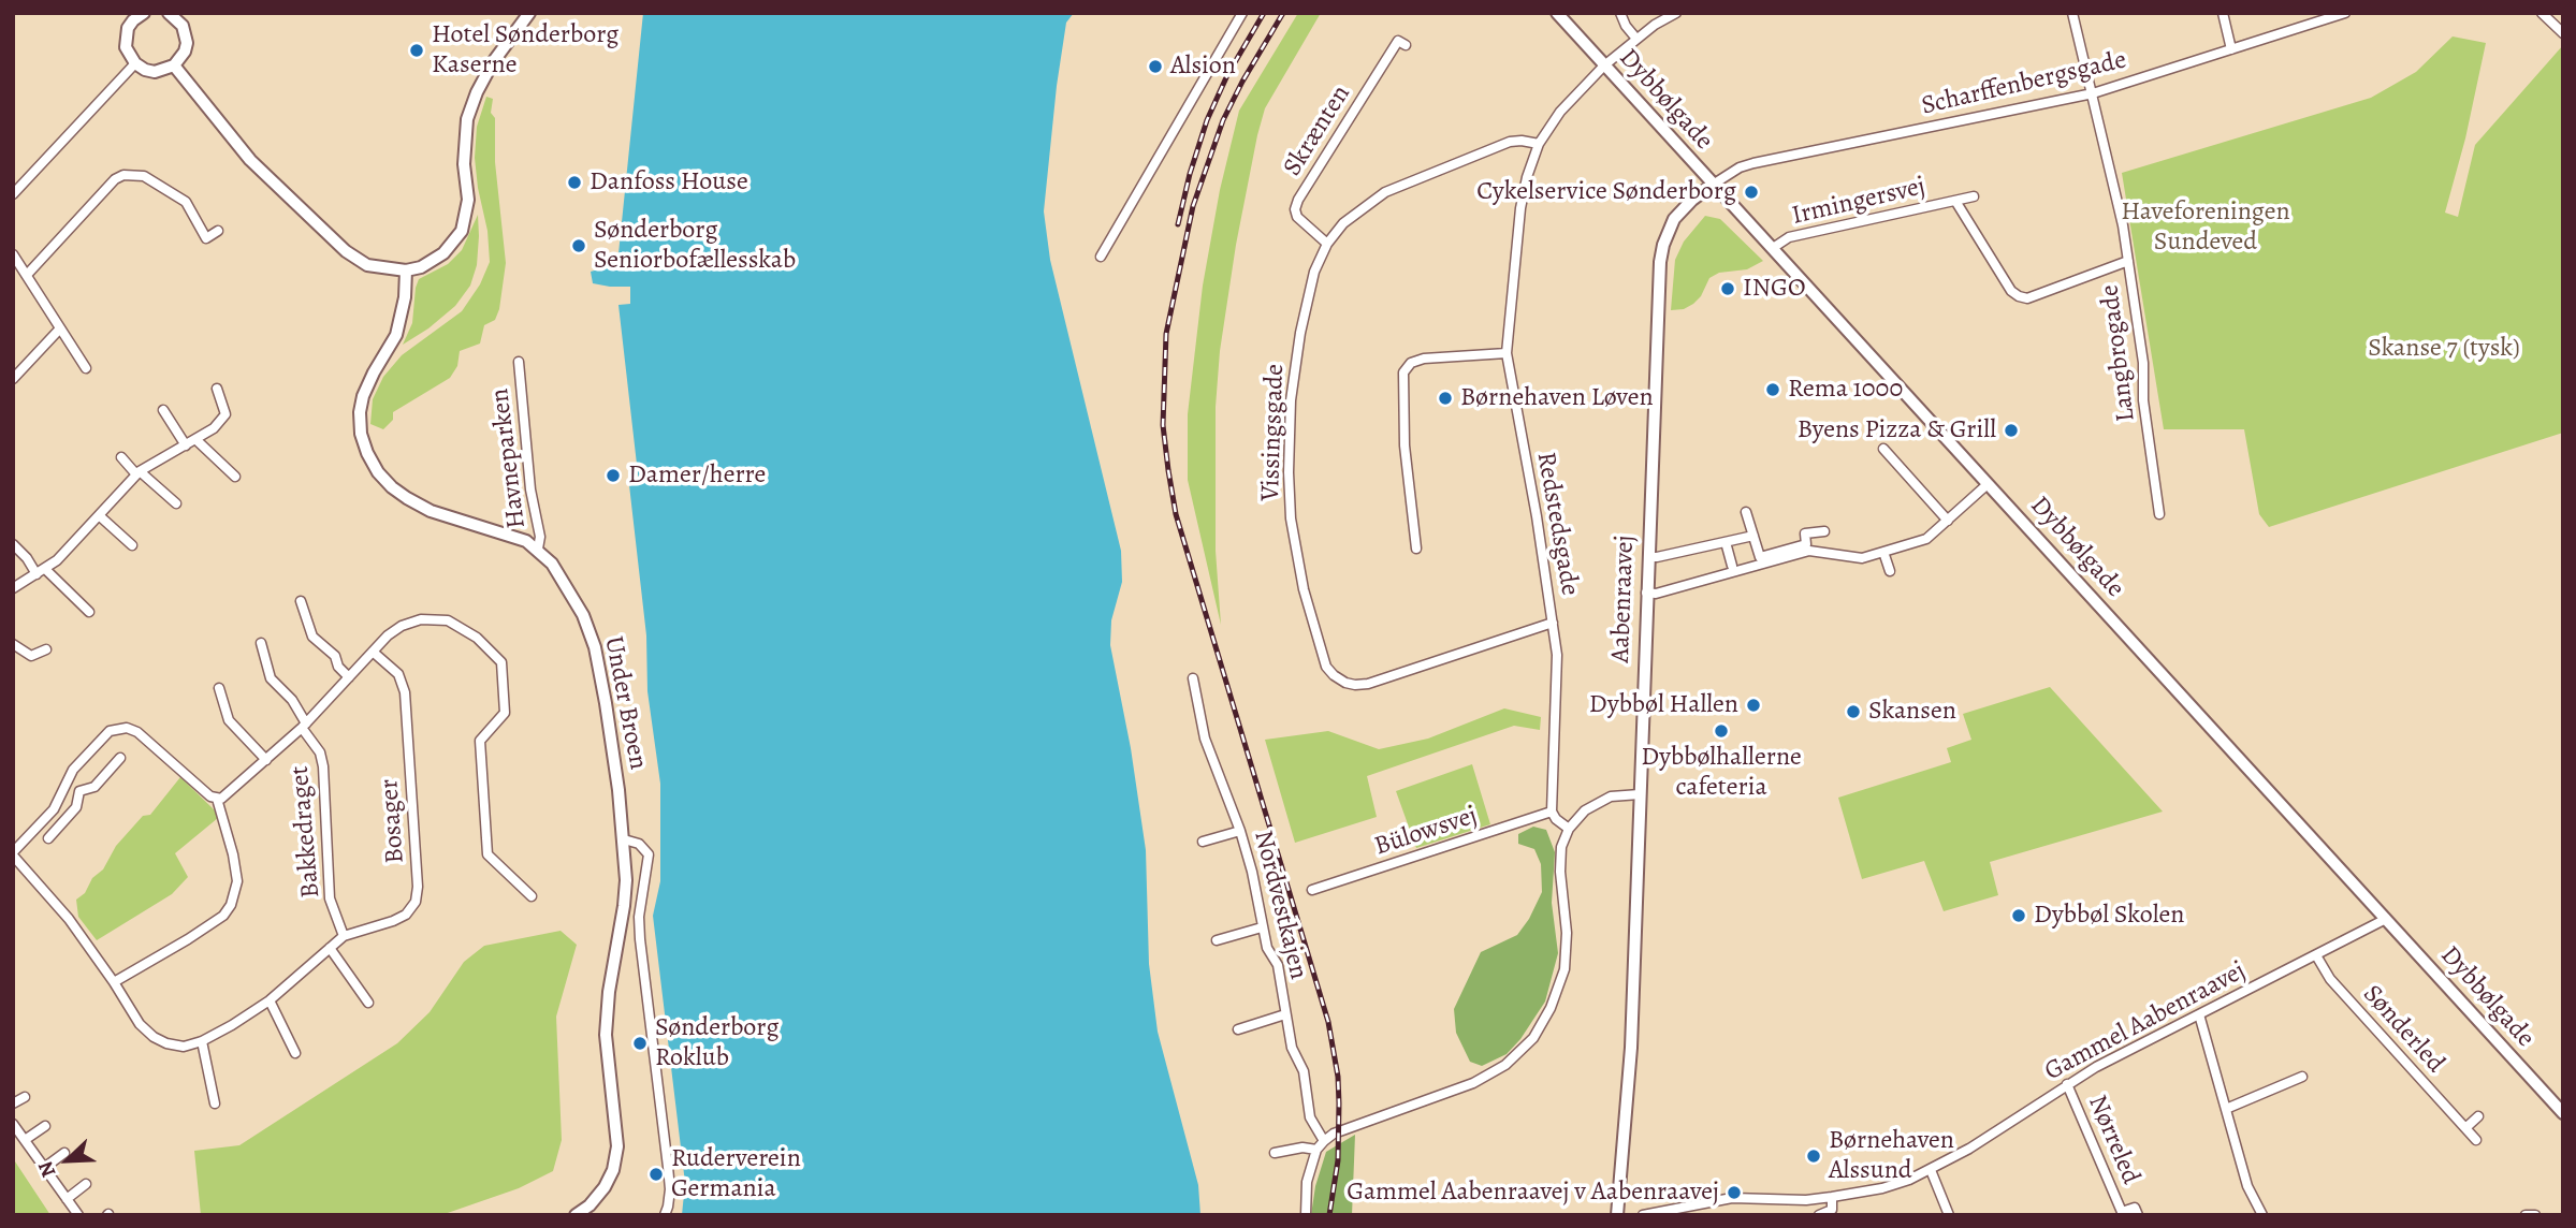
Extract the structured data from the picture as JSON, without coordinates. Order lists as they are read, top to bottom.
{
  "streets": {
    "street": [
      "Scharffenbergsgade",
      "Dybbølgade",
      "Skrænten",
      "Irmingersvej",
      "Langbrogade",
      "Vissingsgade",
      "Havneparken",
      "Redstedsgade",
      "Aabenraavej",
      "Under Broen",
      "Bosager",
      "Bakkedraget",
      "Bülowsvej",
      "Nordvestkajen",
      "Gammel Aabenraavej",
      "Sønderled",
      "Nørreled"
    ]
  },
  "crossings": [
    ["Scharffenbergsgade", "Dybbølgade"],
    ["Scharffenbergsgade", "Langbrogade"],
    ["Scharffenbergsgade", "Aabenraavej"],
    ["Dybbølgade", "Irmingersvej"],
    ["Dybbølgade", "Redstedsgade"],
    ["Dybbølgade", "Aabenraavej"],
    ["Dybbølgade", "Gammel Aabenraavej"],
    ["Skrænten", "Vissingsgade"],
    ["Irmingersvej", "Langbrogade"],
    ["Vissingsgade", "Redstedsgade"],
    ["Havneparken", "Under Broen"],
    ["Redstedsgade", "Bülowsvej"],
    ["Bosager", "Bakkedraget"],
    ["Gammel Aabenraavej", "Sønderled"],
    ["Gammel Aabenraavej", "Nørreled"]
  ],
  "parks": ["Haveforeningen Sundeved", "Skanse 7 (tysk)"],
  "places": [
    "Hotel Sønderborg Kaserne",
    "Alsion",
    "Danfoss House",
    "Cykelservice Sønderborg",
    "Sønderborg Seniorbofællesskab",
    "INGO",
    "Rema 1000",
    "Børnehaven Løven",
    "Byens Pizza & Grill",
    "Damer/herre",
    "Dybbøl Hallen",
    "Skansen",
    "Dybbølhallerne cafeteria",
    "Dybbøl Skolen",
    "Sønderborg Roklub",
    "Børnehaven Alssund",
    "Ruderverein Germania",
    "Gammel Aabenraavej v Aabenraavej"
  ],
  "north": "bottom left"
}
